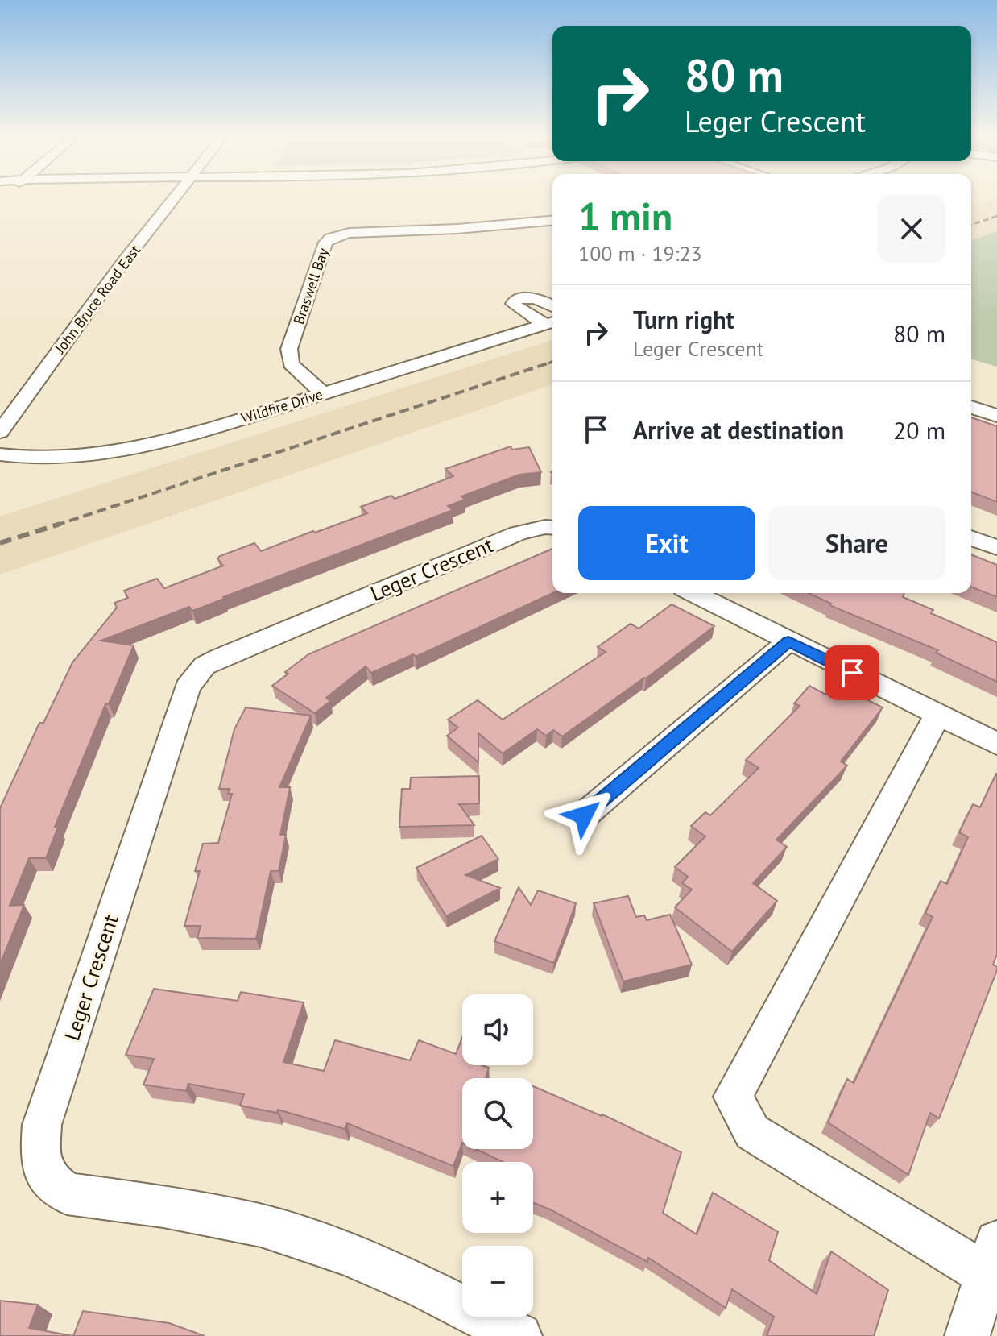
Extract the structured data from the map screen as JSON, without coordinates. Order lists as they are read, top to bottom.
{
  "streets": {
    "street": [
      "Braswell Bay",
      "John Bruce Road East",
      "Wildfire Drive",
      "Leger Crescent"
    ]
  },
  "crossings": [
    ["Braswell Bay", "Wildfire Drive"]
  ],
  "page": {
    "turn": ["80 m", "Leger Crescent"],
    "heading": ["1 min", "100 m · 19:23"],
    "list": [
      {
        "name": "Turn right",
        "note": "Leger Crescent",
        "value": "80 m"
      },
      {
        "name": "Arrive at destination",
        "value": "20 m"
      }
    ],
    "buttons": ["Exit", "Share"],
    "map_buttons": ["+", "−"]
  }
}
